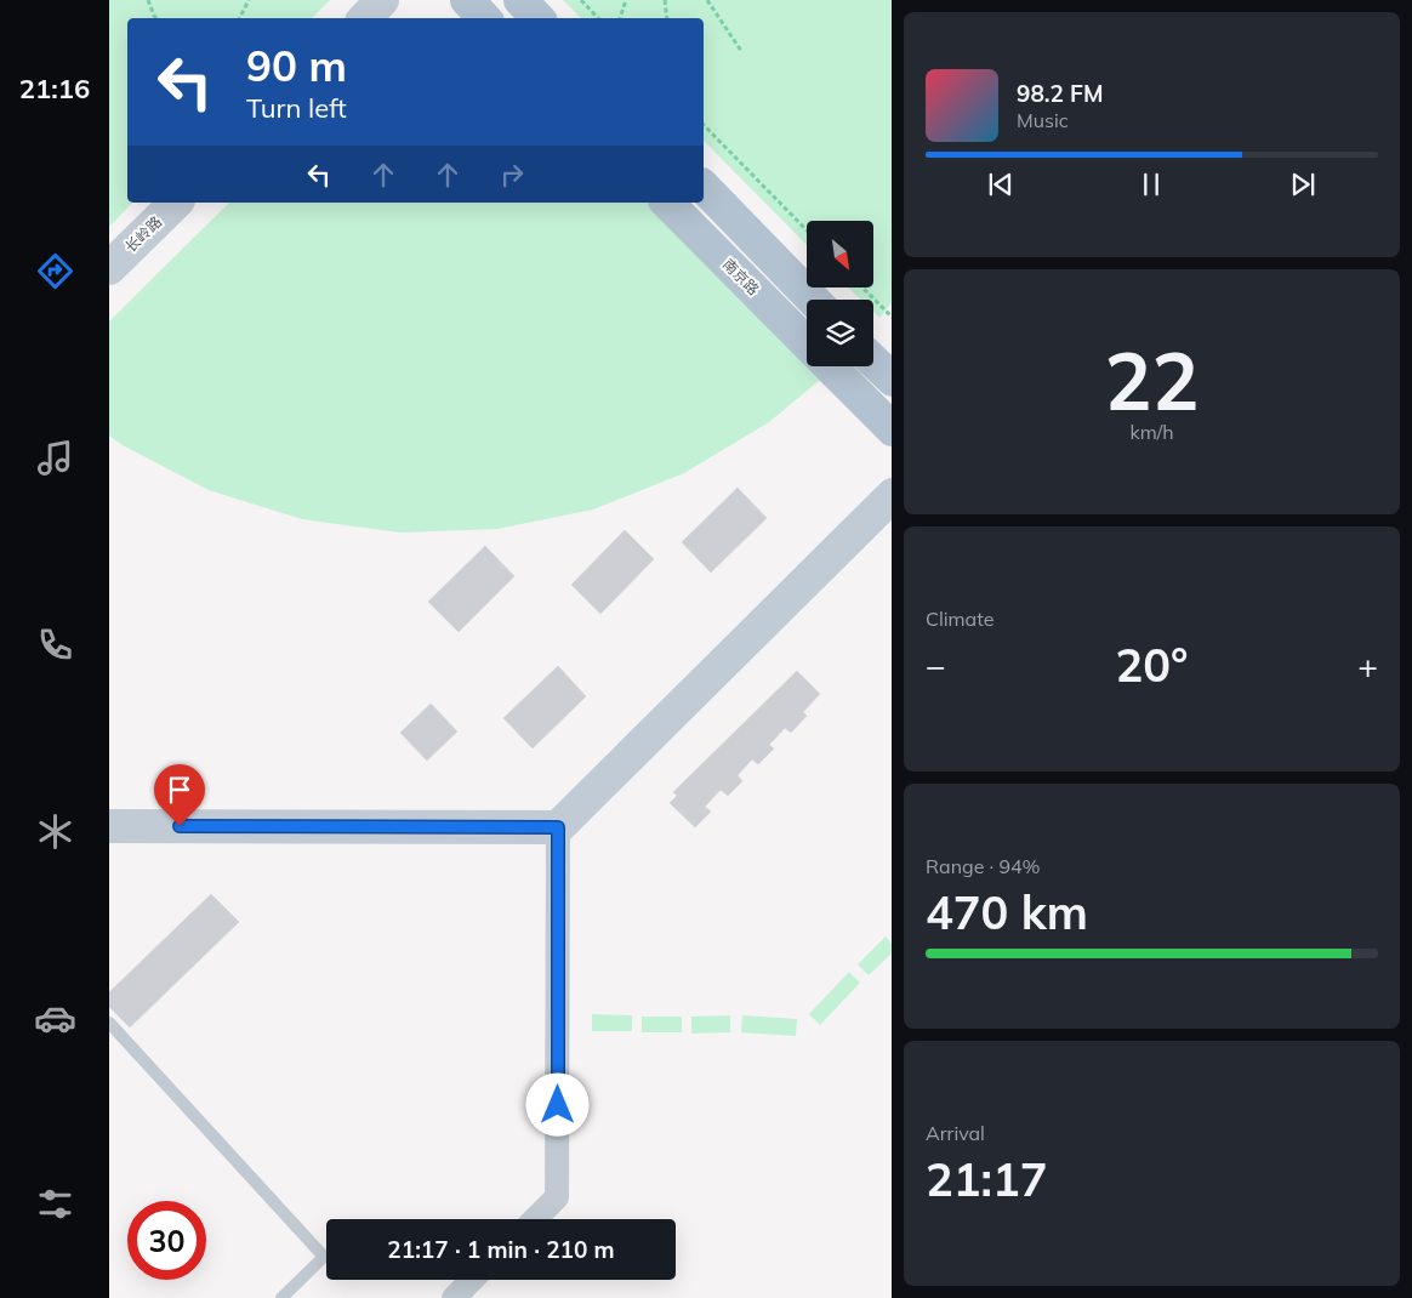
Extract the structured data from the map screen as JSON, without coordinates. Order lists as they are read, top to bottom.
{
  "streets": {
    "main road": ["南京路"],
    "street": ["长岭路"]
  },
  "north": "bottom right",
  "page": {
    "tabs": "21:16",
    "turn": ["90 m", "Turn left"],
    "song": ["98.2 FM", "Music"],
    "tile": [
      ["22", "km/h"],
      "Climate",
      ["Range · 94%", "470 km"],
      ["Arrival", "21:17"]
    ],
    "heat": ["−", "20°", "+"],
    "limit": "30",
    "trip": "21:17 · 1 min · 210 m"
  }
}
